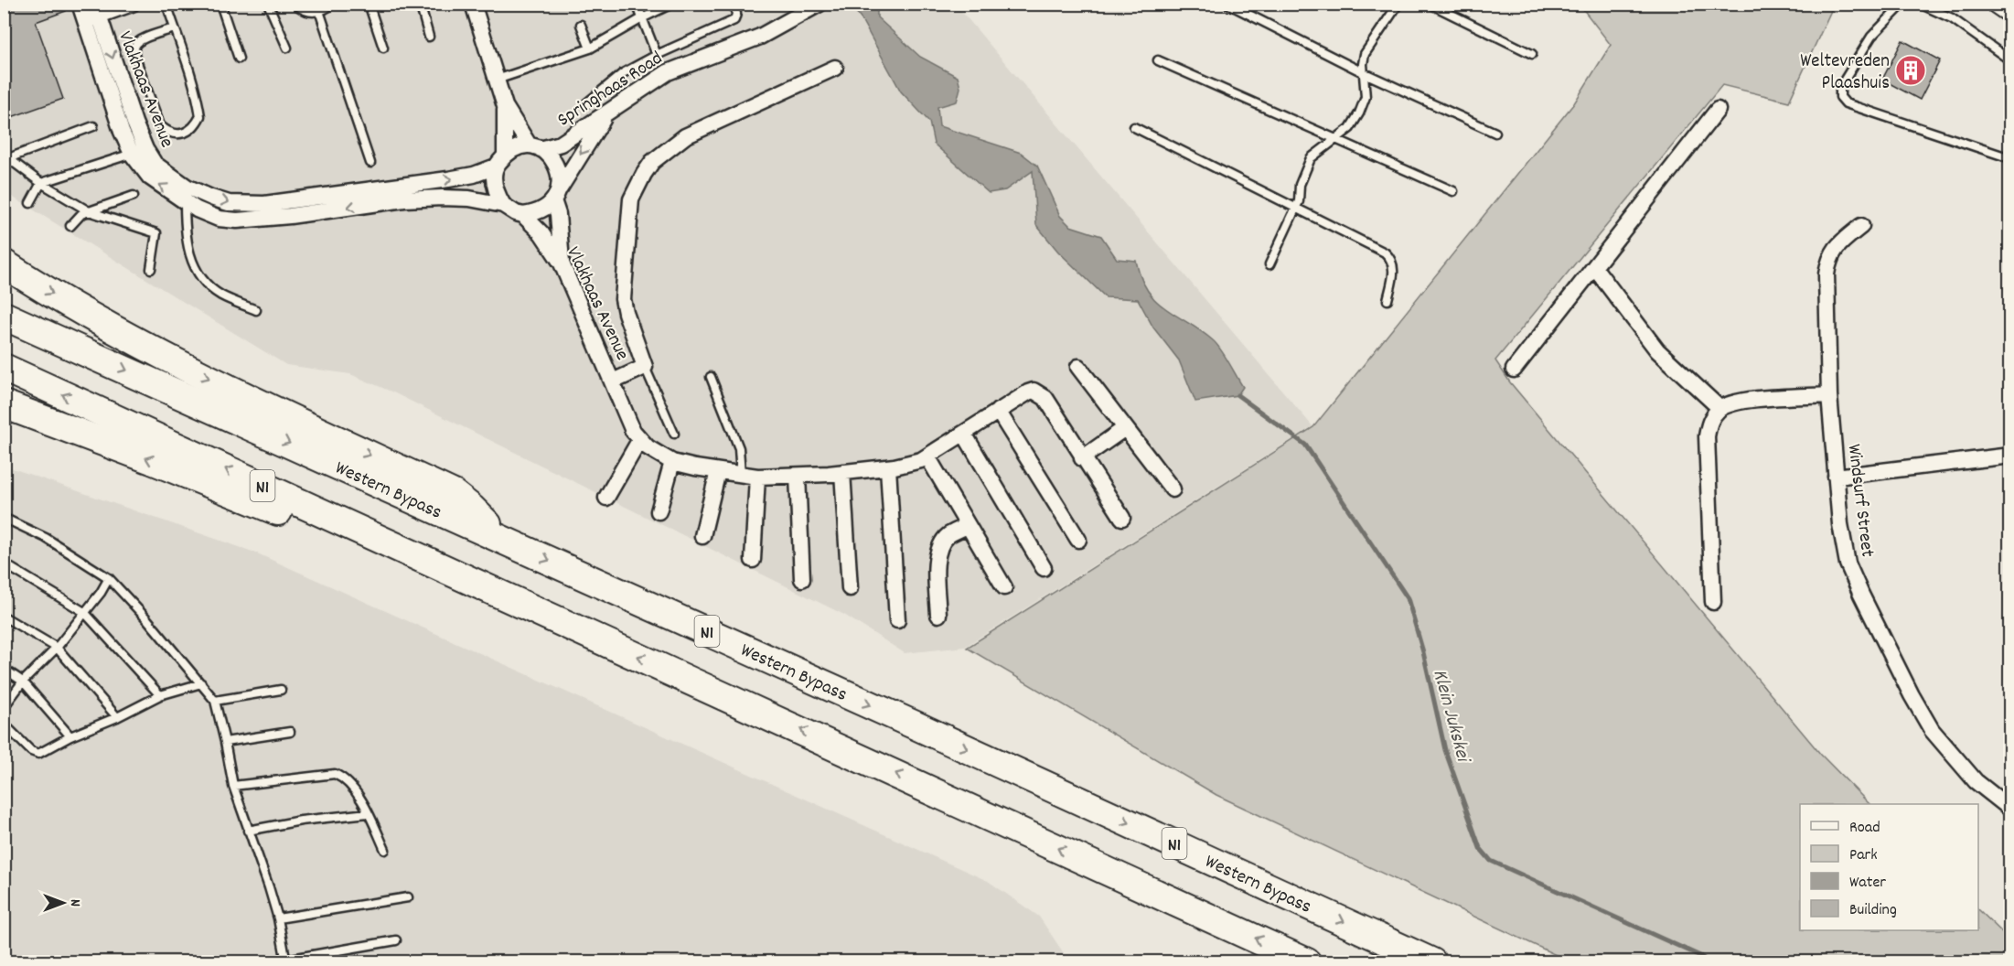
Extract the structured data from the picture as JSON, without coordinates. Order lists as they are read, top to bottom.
{
  "streets": {
    "highway": ["N1", "Western Bypass"],
    "street": ["Springhaas Road", "Vlakhaas Avenue", "Windsurf Street"]
  },
  "crossings": [
    ["Springhaas Road", "Vlakhaas Avenue"]
  ],
  "water": ["Klein Jukskei"],
  "places": {
    "building": ["Weltevreden Plaashuis"]
  },
  "legend": [
    "Road",
    "Park",
    "Water",
    "Building"
  ],
  "north": "right"
}
